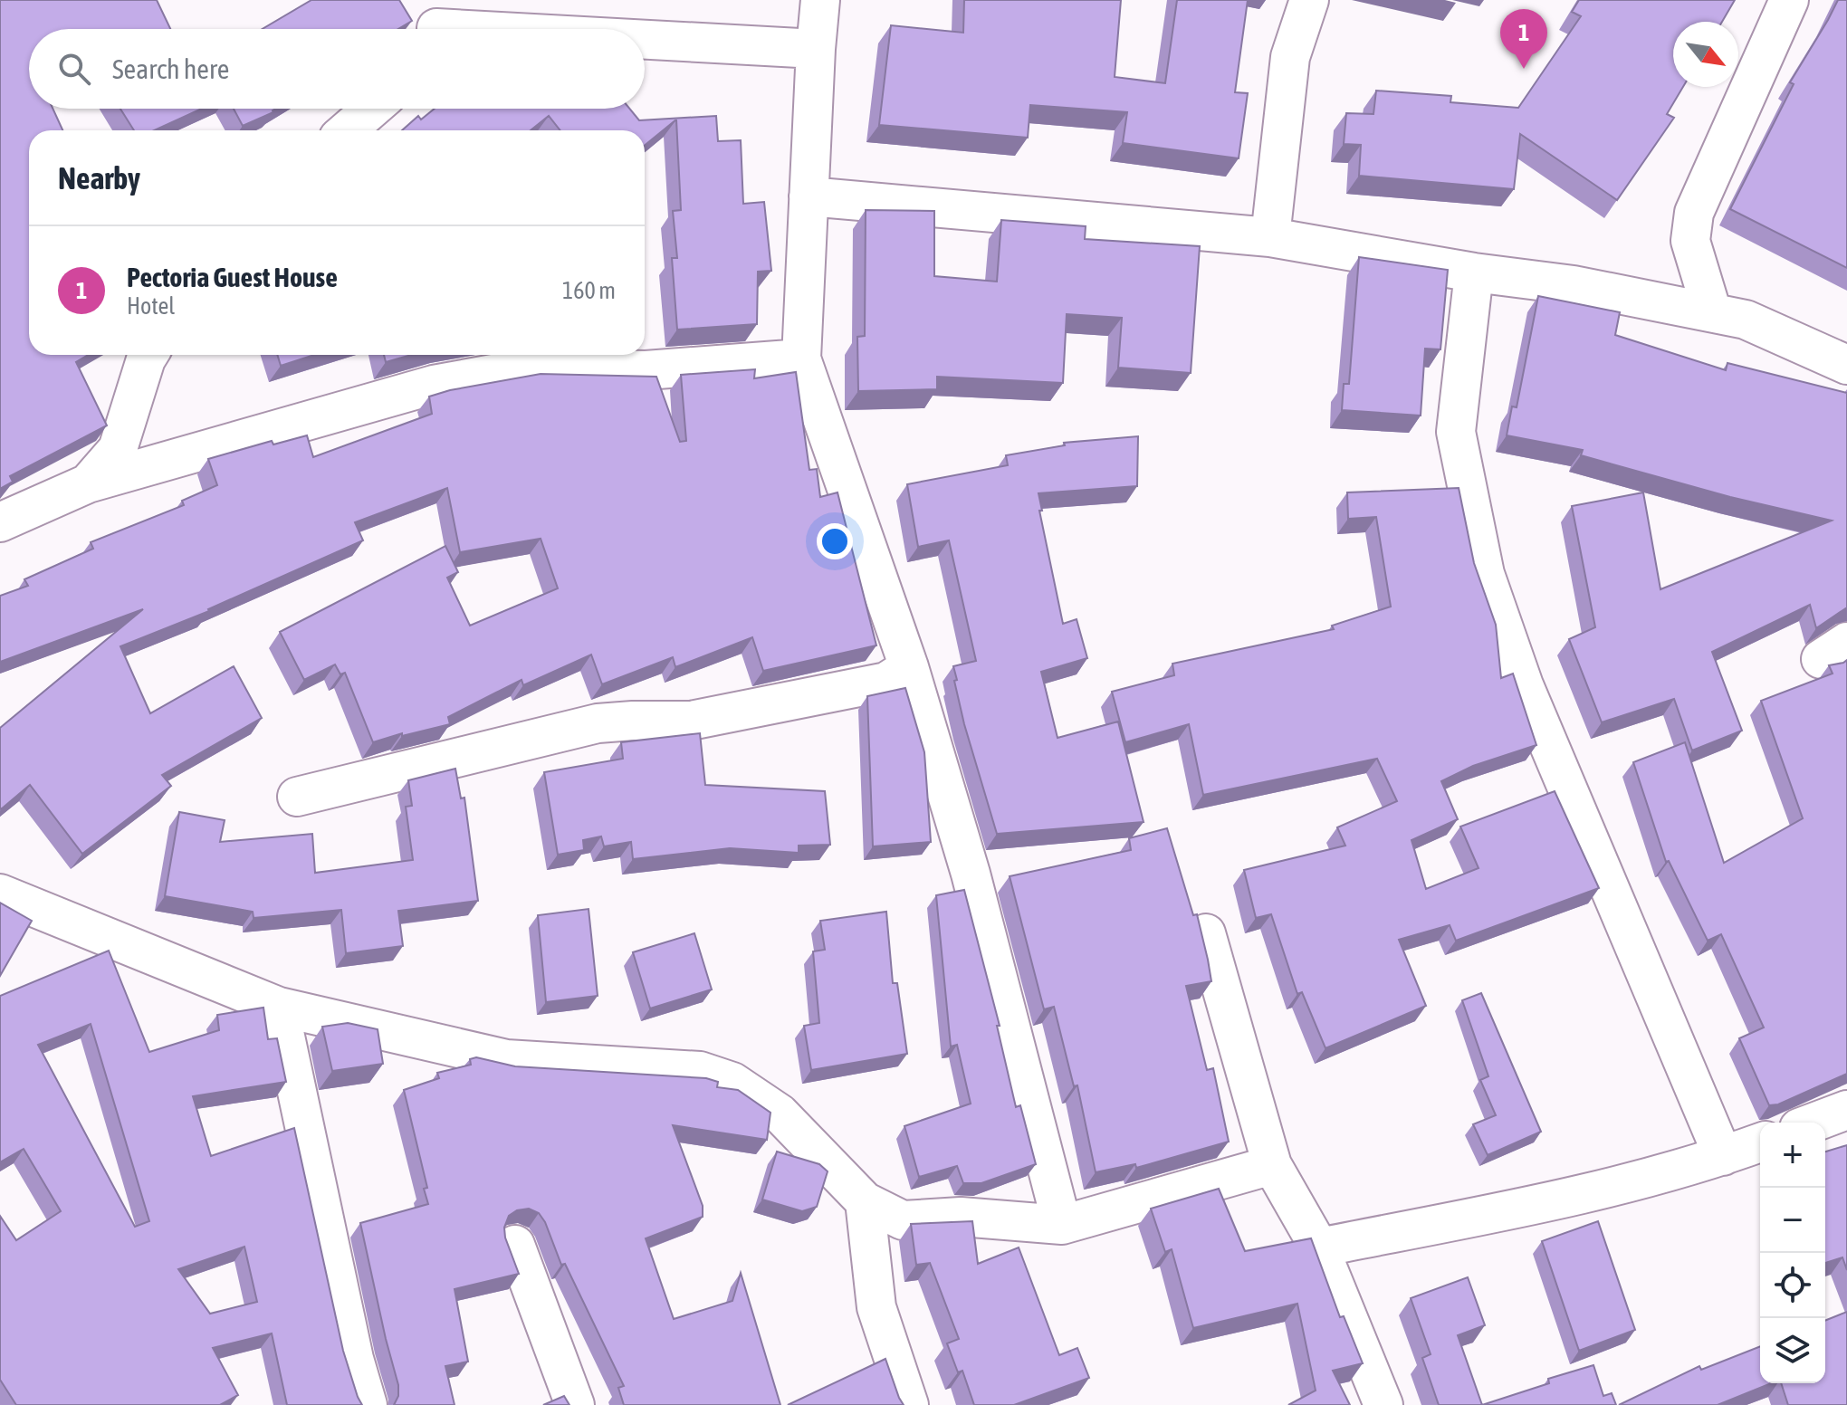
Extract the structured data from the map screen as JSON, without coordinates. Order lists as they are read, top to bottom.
{
  "north": "bottom right",
  "page": {
    "pins": "1",
    "search": "Search here",
    "heading": "Nearby",
    "list": [
      {
        "mark": "1",
        "name": "Pectoria Guest House",
        "note": "Hotel",
        "value": "160 m"
      }
    ],
    "map_buttons": ["+", "−"]
  }
}
